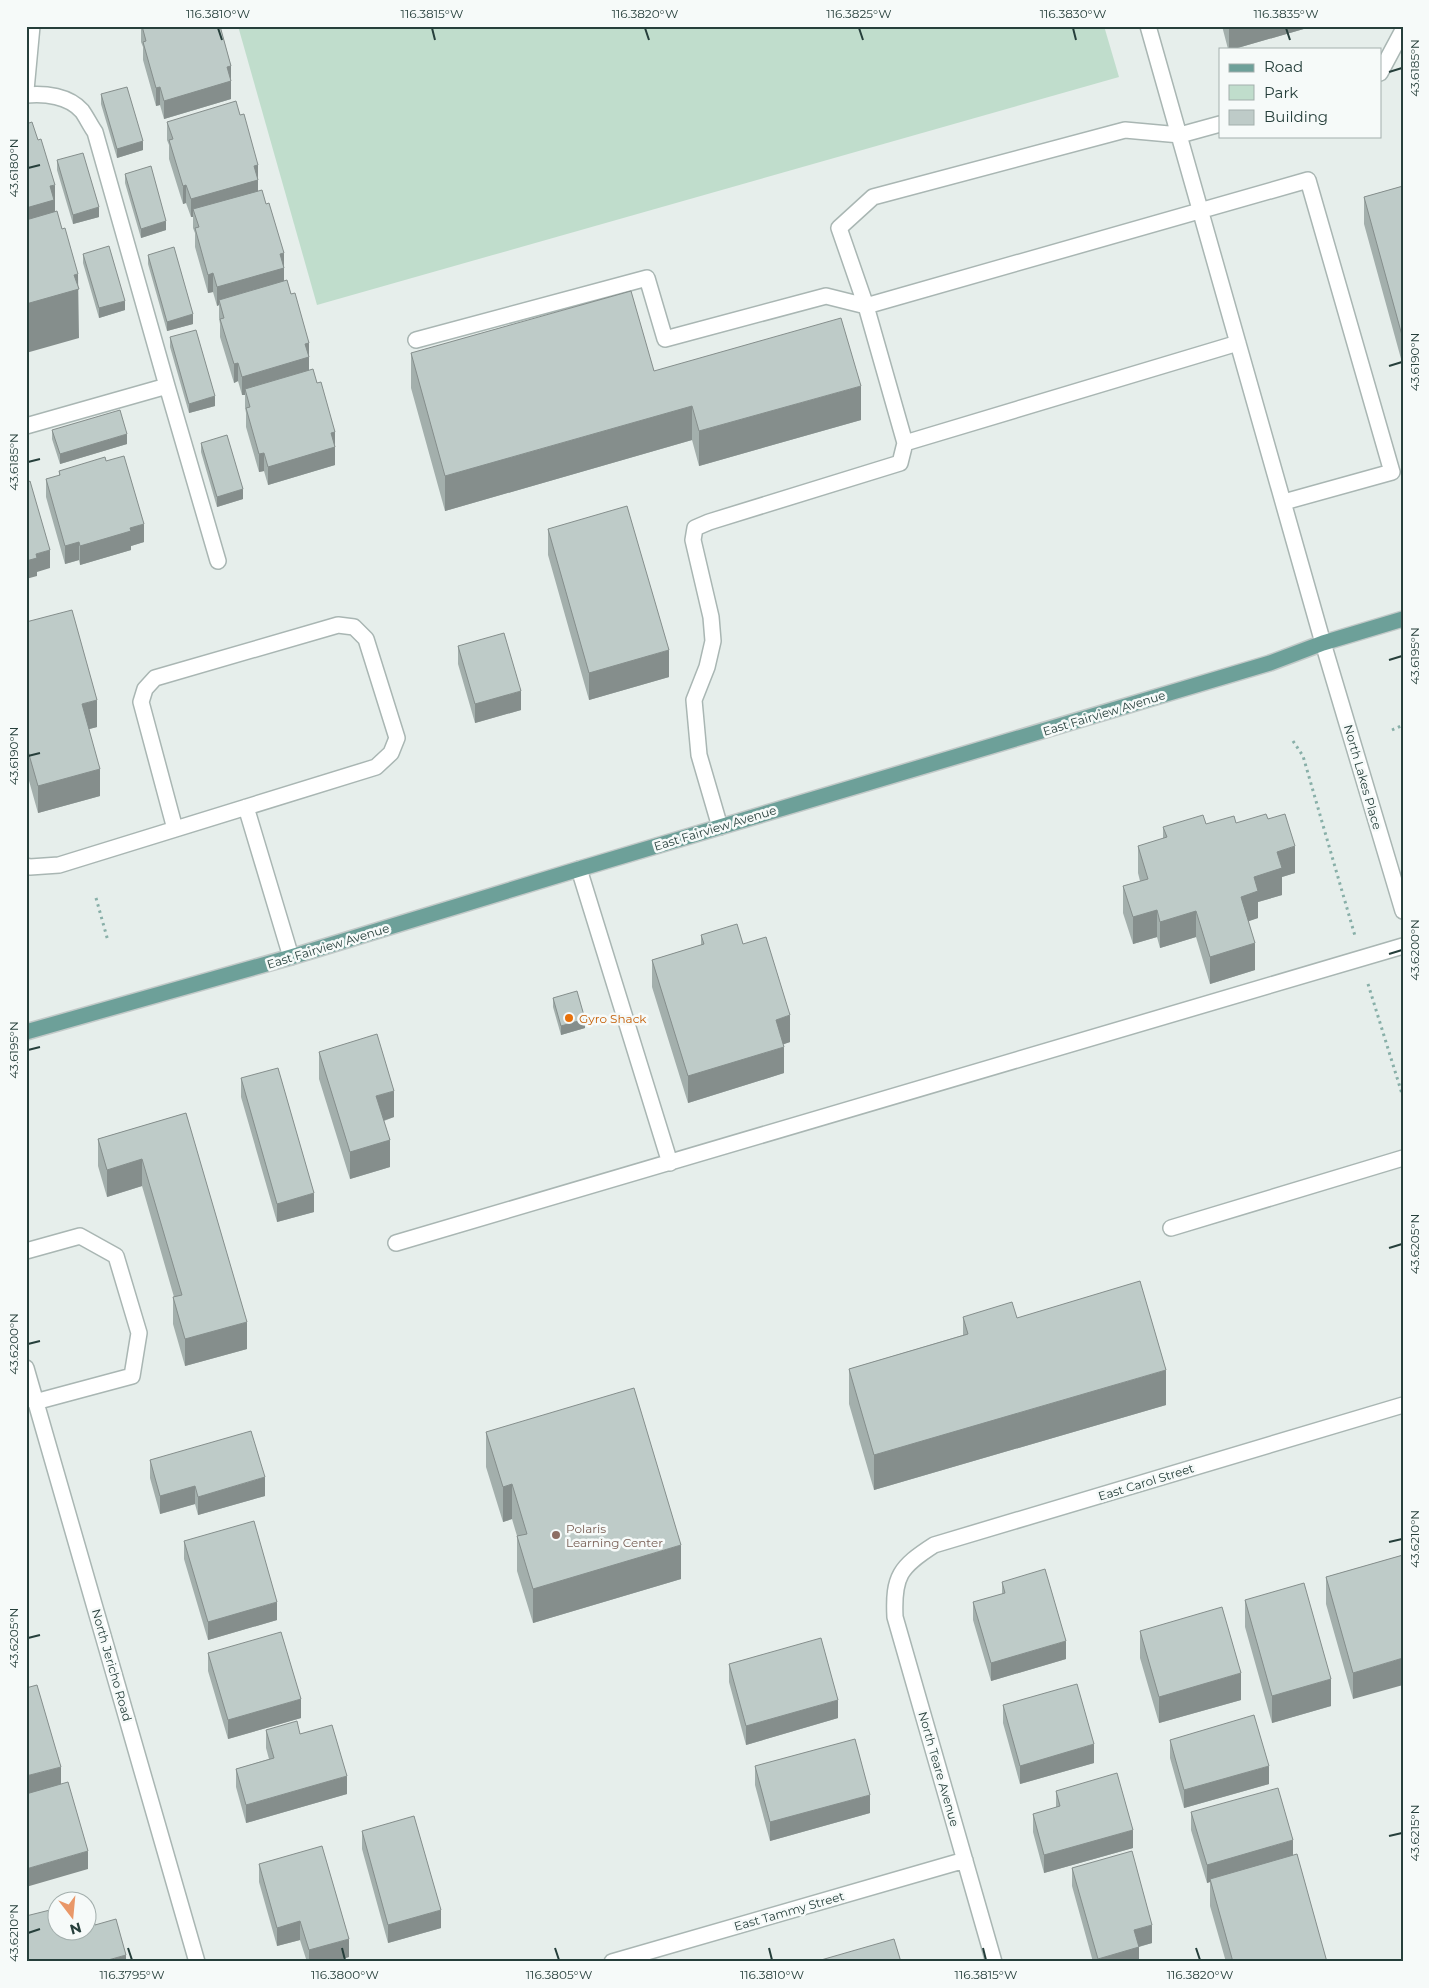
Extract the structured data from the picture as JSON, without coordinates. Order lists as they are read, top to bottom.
{
  "streets": {
    "main road": ["East Fairview Avenue"],
    "street": [
      "North Lakes Place",
      "East Carol Street",
      "North Jericho Road",
      "North Teare Avenue",
      "East Tammy Street"
    ]
  },
  "crossings": [
    ["East Fairview Avenue", "North Lakes Place"],
    ["East Carol Street", "North Teare Avenue"],
    ["North Teare Avenue", "East Tammy Street"]
  ],
  "places": ["Gyro Shack", "Polaris Learning Center"],
  "legend": ["Road", "Park", "Building"],
  "north": "bottom",
  "coordinates": [
    "116.3810°W",
    "116.3815°W",
    "116.3820°W",
    "116.3825°W",
    "116.3830°W",
    "116.3835°W",
    "43.6185°N",
    "43.6180°N",
    "43.6190°N",
    "43.6195°N",
    "43.6200°N",
    "43.6205°N",
    "43.6210°N",
    "43.6215°N",
    "116.3795°W",
    "116.3800°W",
    "116.3805°W"
  ]
}
